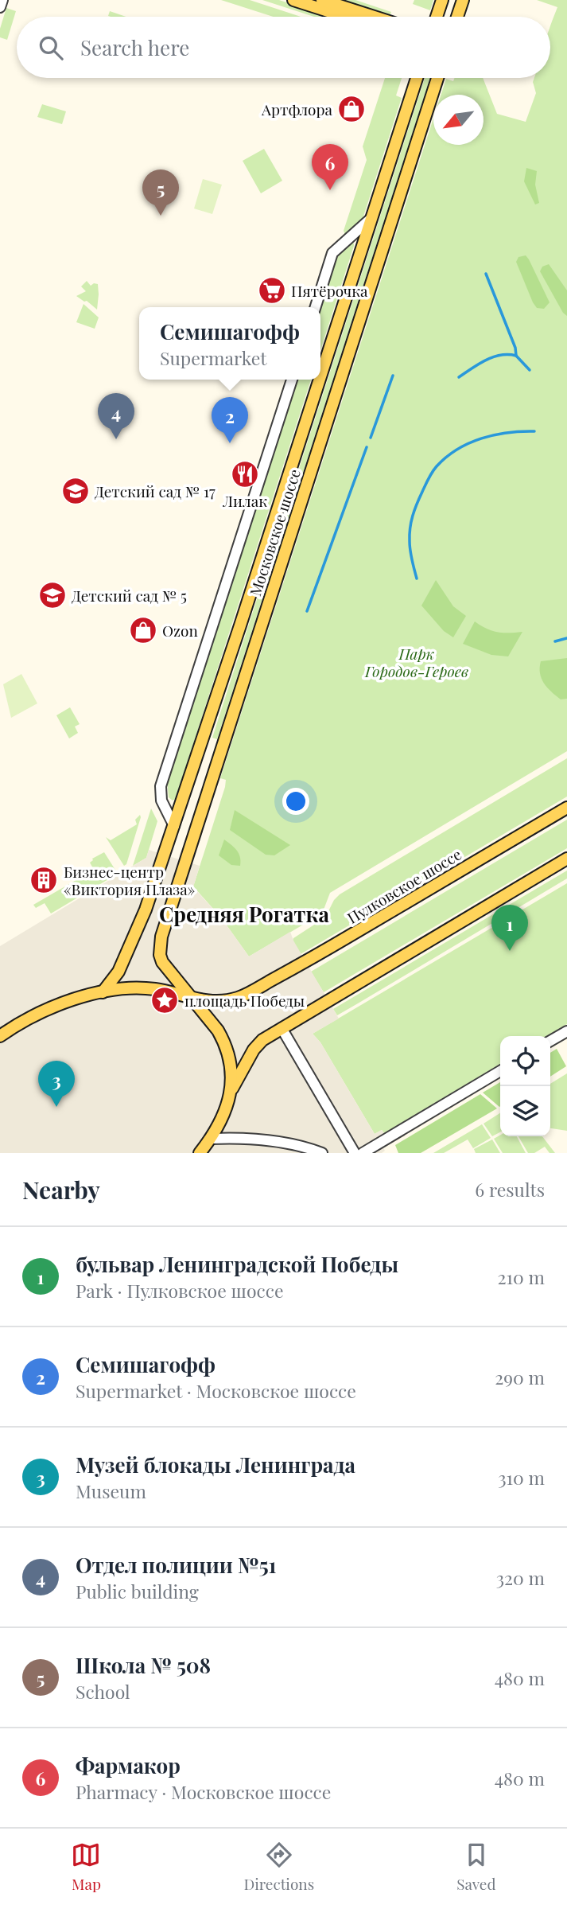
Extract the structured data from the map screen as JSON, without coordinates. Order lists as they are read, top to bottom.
{
  "streets": {
    "main road": ["Московское шоссе", "Пулковское шоссе"]
  },
  "crossings": [
    ["Московское шоссе", "Пулковское шоссе"]
  ],
  "districts": ["Средняя Рогатка"],
  "parks": ["Парк Городов-Героев"],
  "places": {
    "shop": ["Артфлора", "Ozon"],
    "supermarket": ["Пятёрочка"],
    "restaurant": ["Лилак"],
    "school or university": ["Детский сад № 17", "Детский сад № 5"],
    "building": ["Бизнес-центр «Виктория Плаза»"],
    "place": ["площадь Победы"]
  },
  "north": "bottom left",
  "page": {
    "search": "Search here",
    "pins": [
      "6",
      "5",
      "4",
      "2",
      "1",
      "3"
    ],
    "popup": ["Семишагофф", "Supermarket"],
    "heading": ["Nearby", "6 results"],
    "list": [
      {
        "mark": "1",
        "name": "бульвар Ленинградской Победы",
        "note": "Park · Пулковское шоссе",
        "value": "210 m"
      },
      {
        "mark": "2",
        "name": "Семишагофф",
        "note": "Supermarket · Московское шоссе",
        "value": "290 m"
      },
      {
        "mark": "3",
        "name": "Музей блокады Ленинграда",
        "note": "Museum",
        "value": "310 m"
      },
      {
        "mark": "4",
        "name": "Отдел полиции №51",
        "note": "Public building",
        "value": "320 m"
      },
      {
        "mark": "5",
        "name": "Школа № 508",
        "note": "School",
        "value": "480 m"
      },
      {
        "mark": "6",
        "name": "Фармакор",
        "note": "Pharmacy · Московское шоссе",
        "value": "480 m"
      }
    ],
    "nav": ["Map", "Directions", "Saved"]
  }
}
